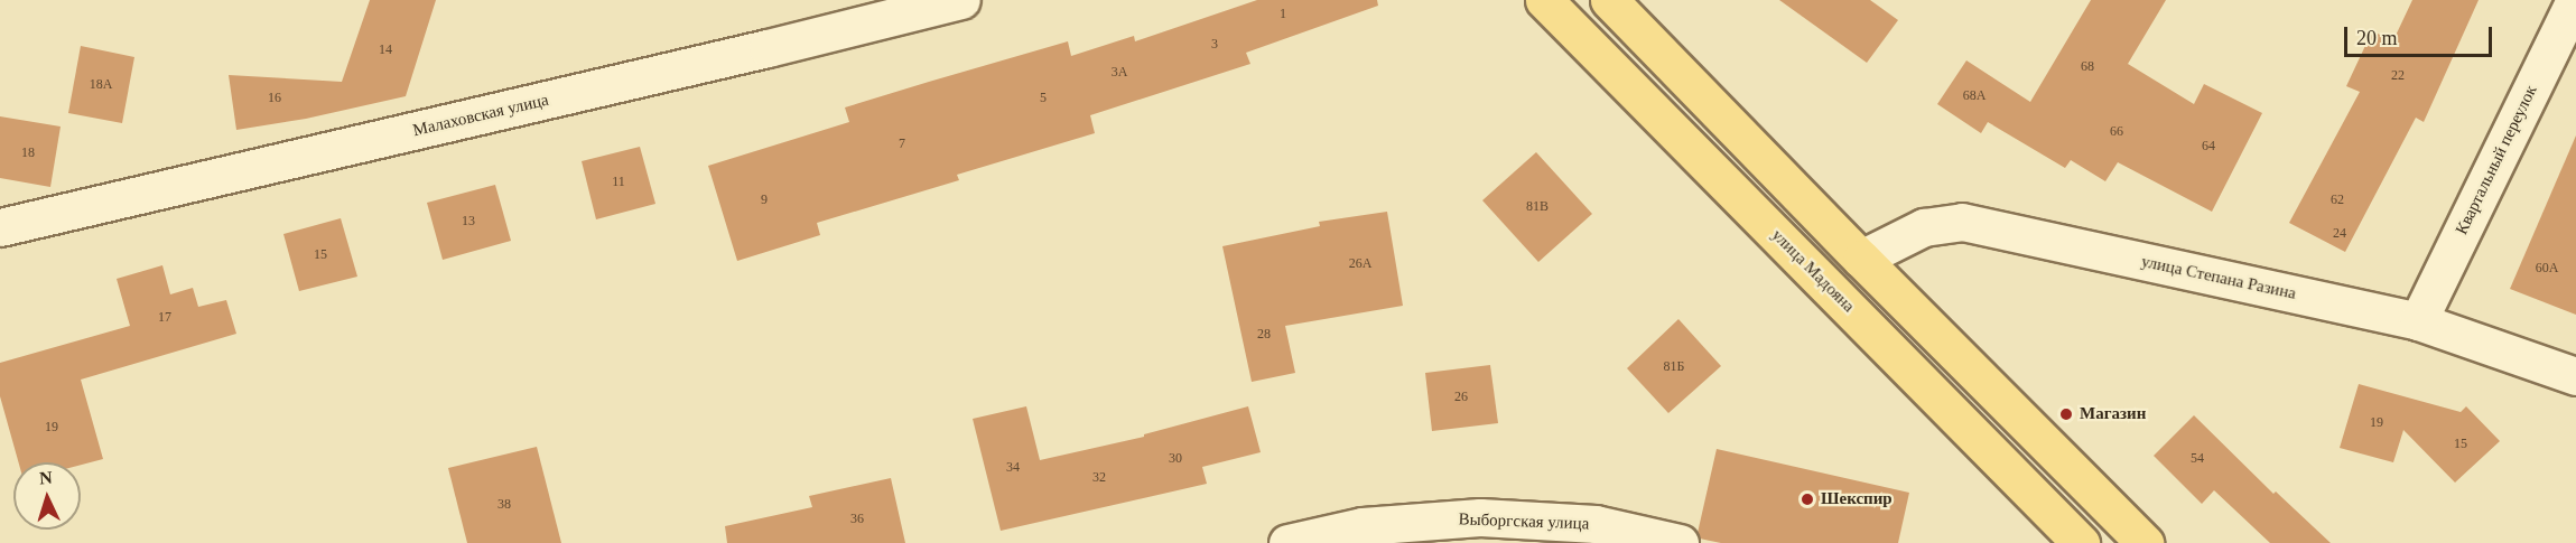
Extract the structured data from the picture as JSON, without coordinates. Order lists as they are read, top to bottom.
{
  "streets": {
    "main road": ["улица Мадояна"],
    "street": [
      "Малаховская улица",
      "Квартальный переулок",
      "улица Степана Разина",
      "Выборгская улица"
    ]
  },
  "crossings": [
    ["Квартальный переулок", "улица Степана Разина"]
  ],
  "places": ["Магазин", "Шекспир"],
  "house_numbers": [
    "1",
    "3",
    "14",
    "68",
    "3А",
    "22",
    "18А",
    "68А",
    "16",
    "5",
    "66",
    "7",
    "64",
    "18",
    "11",
    "9",
    "62",
    "81В",
    "13",
    "24",
    "15",
    "26А",
    "60А",
    "17",
    "28",
    "81Б",
    "26",
    "19",
    "19",
    "15",
    "30",
    "54",
    "34",
    "32",
    "38",
    "36"
  ],
  "scale_bar": "20 m",
  "north": "top"
}
